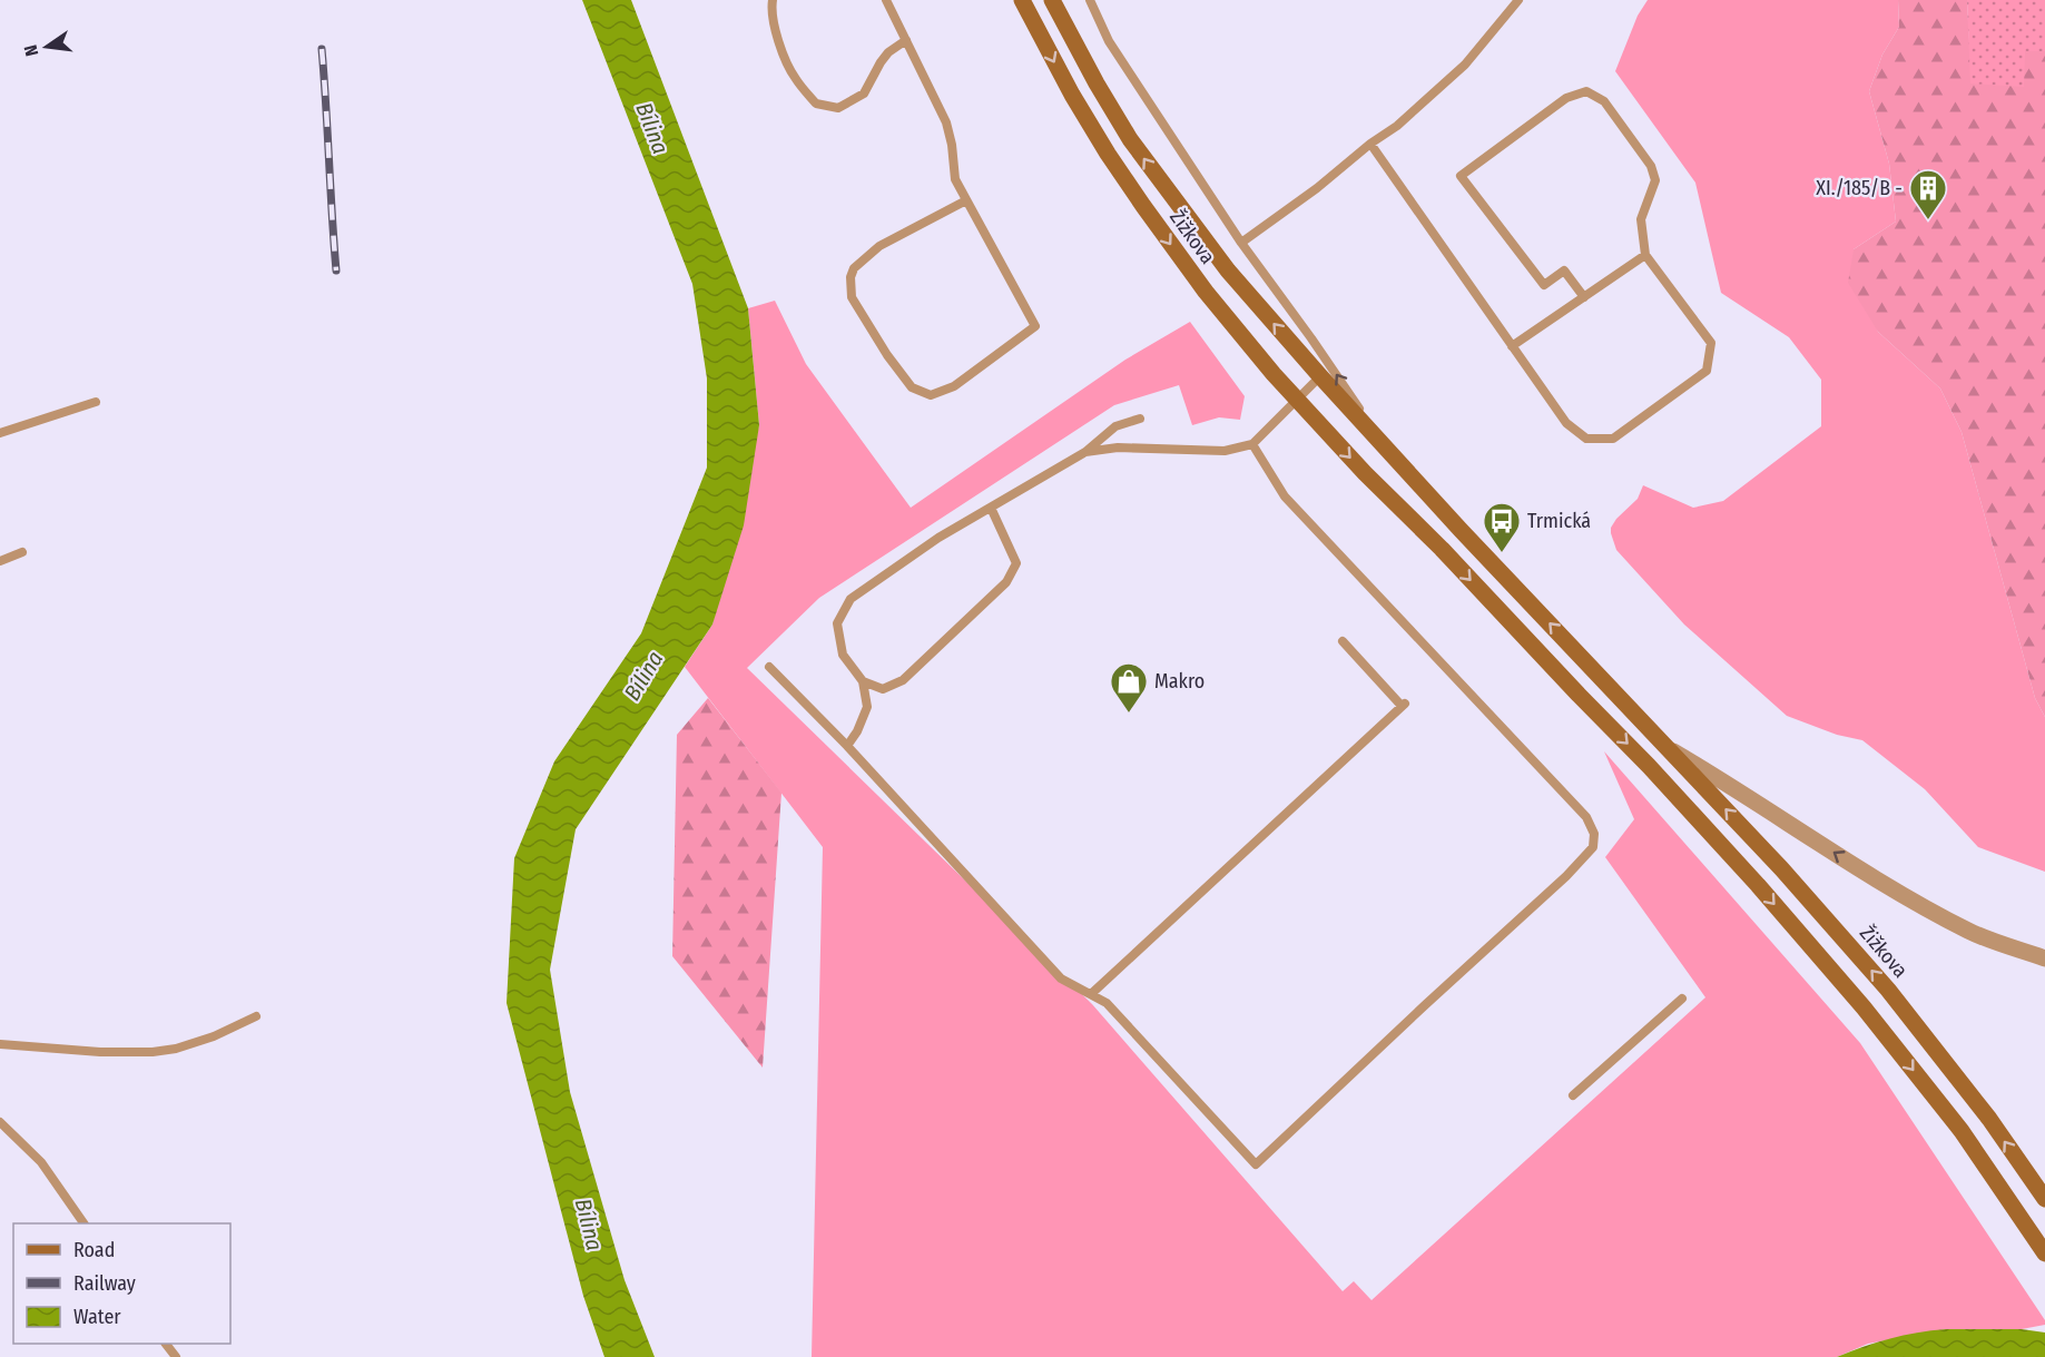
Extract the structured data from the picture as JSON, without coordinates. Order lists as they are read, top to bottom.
{
  "streets": {
    "main road": ["Žižkova"]
  },
  "water": ["Bílina"],
  "places": {
    "building": ["XI./185/B -"],
    "bus stop": ["Trmická"],
    "shop": ["Makro"]
  },
  "legend": ["Road", "Railway", "Water"],
  "north": "left"
}
